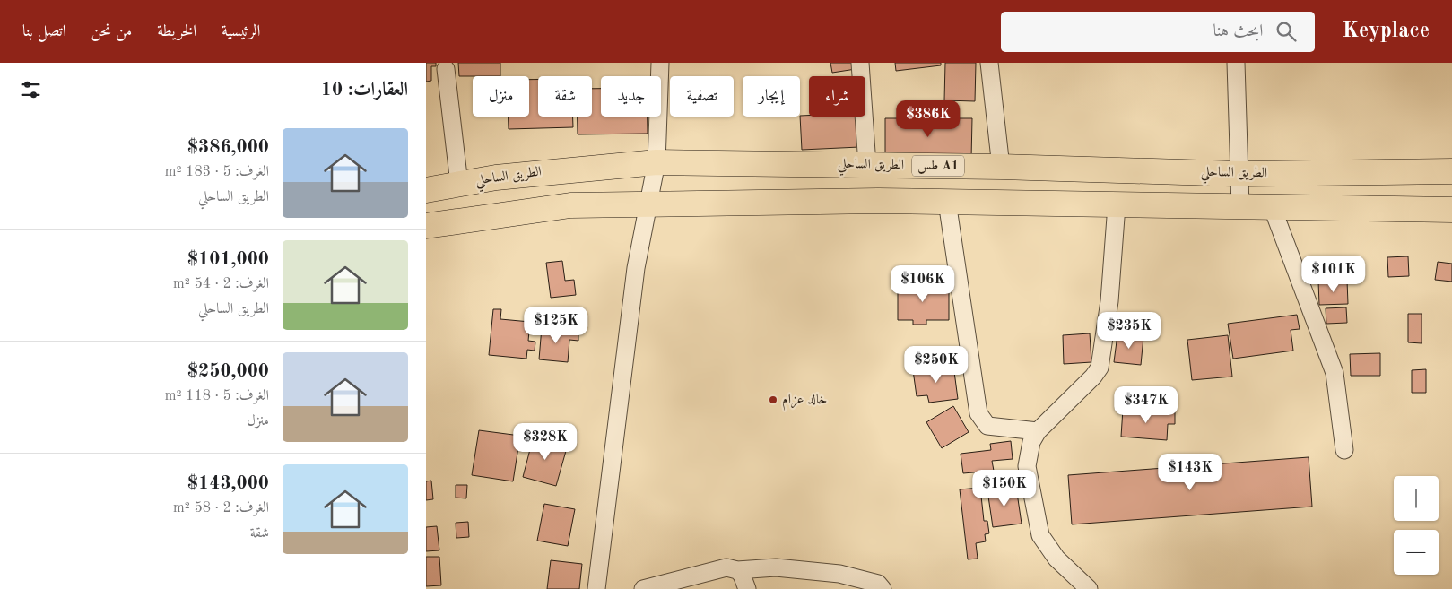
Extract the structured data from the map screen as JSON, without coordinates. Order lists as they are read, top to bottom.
{
  "streets": {
    "highway": ["الطريق الساحلي", "طس A1"]
  },
  "places": ["خالد عزام"],
  "page": {
    "header": "Keyplace",
    "search": "ابحث هنا",
    "nav": [
      "الرئيسية",
      "الخريطة",
      "من نحن",
      "اتصل بنا"
    ],
    "heading": "العقارات: 10",
    "chip": [
      "شراء",
      "إيجار",
      "تصفية",
      "جديد",
      "شقة",
      "منزل"
    ],
    "price": [
      "$386K",
      "$101K",
      "$106K",
      "$125K",
      "$235K",
      "$250K",
      "$347K",
      "$328K",
      "$143K",
      "$150K"
    ],
    "list": [
      {
        "name": "$386,000",
        "note": "الغرف: 5 · 183 m² · الطريق الساحلي"
      },
      {
        "name": "$101,000",
        "note": "الغرف: 2 · 54 m² · الطريق الساحلي"
      },
      {
        "name": "$250,000",
        "note": "الغرف: 5 · 118 m² · منزل"
      },
      {
        "name": "$143,000",
        "note": "الغرف: 2 · 58 m² · شقة"
      }
    ],
    "map_buttons": ["+", "−"]
  }
}
